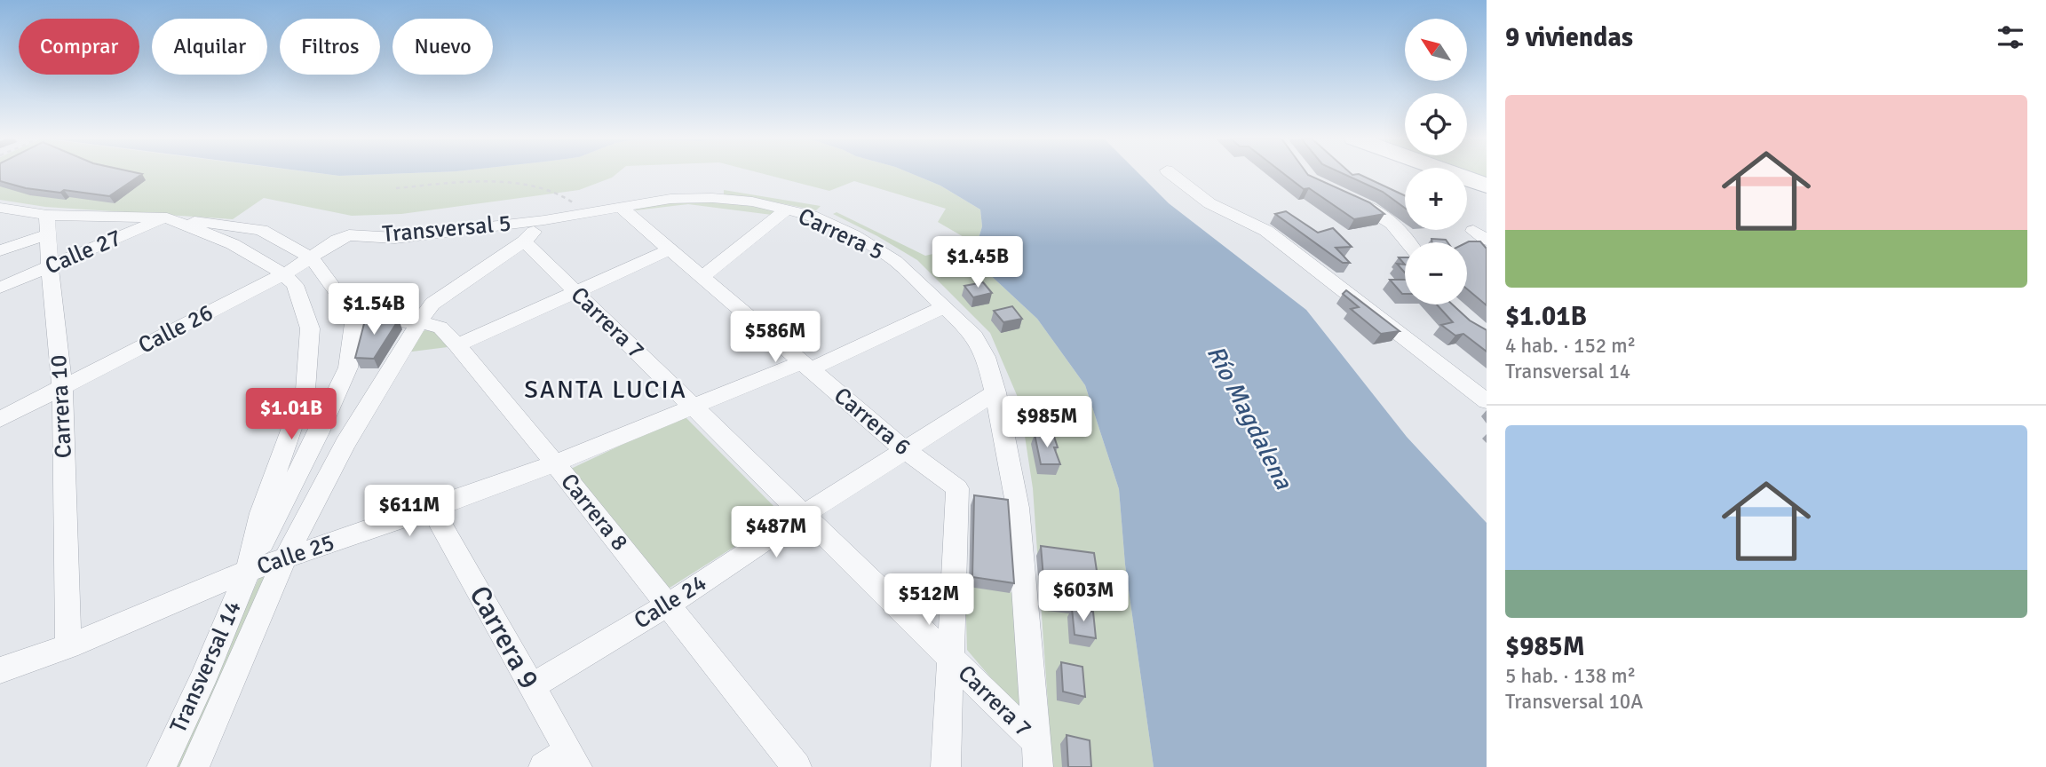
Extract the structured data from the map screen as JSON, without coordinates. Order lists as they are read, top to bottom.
{
  "streets": {
    "street": [
      "Transversal 5",
      "Carrera 5",
      "Calle 27",
      "Carrera 7",
      "Calle 26",
      "Carrera 10",
      "Carrera 6",
      "Carrera 8",
      "Calle 25",
      "Calle 24",
      "Carrera 9",
      "Transversal 14"
    ]
  },
  "crossings": [
    ["Transversal 5", "Carrera 5"],
    ["Transversal 5", "Calle 26"],
    ["Transversal 5", "Transversal 14"],
    ["Carrera 5", "Carrera 7"],
    ["Carrera 5", "Carrera 6"],
    ["Carrera 5", "Calle 25"],
    ["Carrera 5", "Calle 24"],
    ["Carrera 5", "Transversal 14"],
    ["Calle 27", "Carrera 10"],
    ["Calle 27", "Transversal 14"],
    ["Carrera 7", "Carrera 6"],
    ["Carrera 7", "Calle 25"],
    ["Carrera 7", "Calle 24"],
    ["Carrera 7", "Transversal 14"],
    ["Calle 26", "Carrera 10"],
    ["Calle 26", "Transversal 14"],
    ["Carrera 10", "Calle 25"],
    ["Carrera 10", "Transversal 14"],
    ["Carrera 6", "Calle 25"],
    ["Carrera 6", "Calle 24"],
    ["Carrera 8", "Calle 25"],
    ["Carrera 8", "Calle 24"],
    ["Carrera 8", "Transversal 14"],
    ["Calle 25", "Carrera 9"],
    ["Calle 25", "Transversal 14"],
    ["Calle 24", "Carrera 9"]
  ],
  "districts": ["SANTA LUCIA"],
  "water": ["Río Magdalena"],
  "north": "top left",
  "page": {
    "heading": "9 viviendas",
    "map_buttons": ["+", "−"],
    "chip": [
      "Comprar",
      "Alquilar",
      "Filtros",
      "Nuevo"
    ],
    "list": [
      {
        "name": "$1.01B",
        "note": "4 hab. · 152 m² · Transversal 14"
      },
      {
        "name": "$985M",
        "note": "5 hab. · 138 m² · Transversal 10A"
      }
    ],
    "price": [
      "$1.45B",
      "$1.54B",
      "$586M",
      "$1.01B",
      "$985M",
      "$611M",
      "$487M",
      "$603M",
      "$512M"
    ]
  }
}
